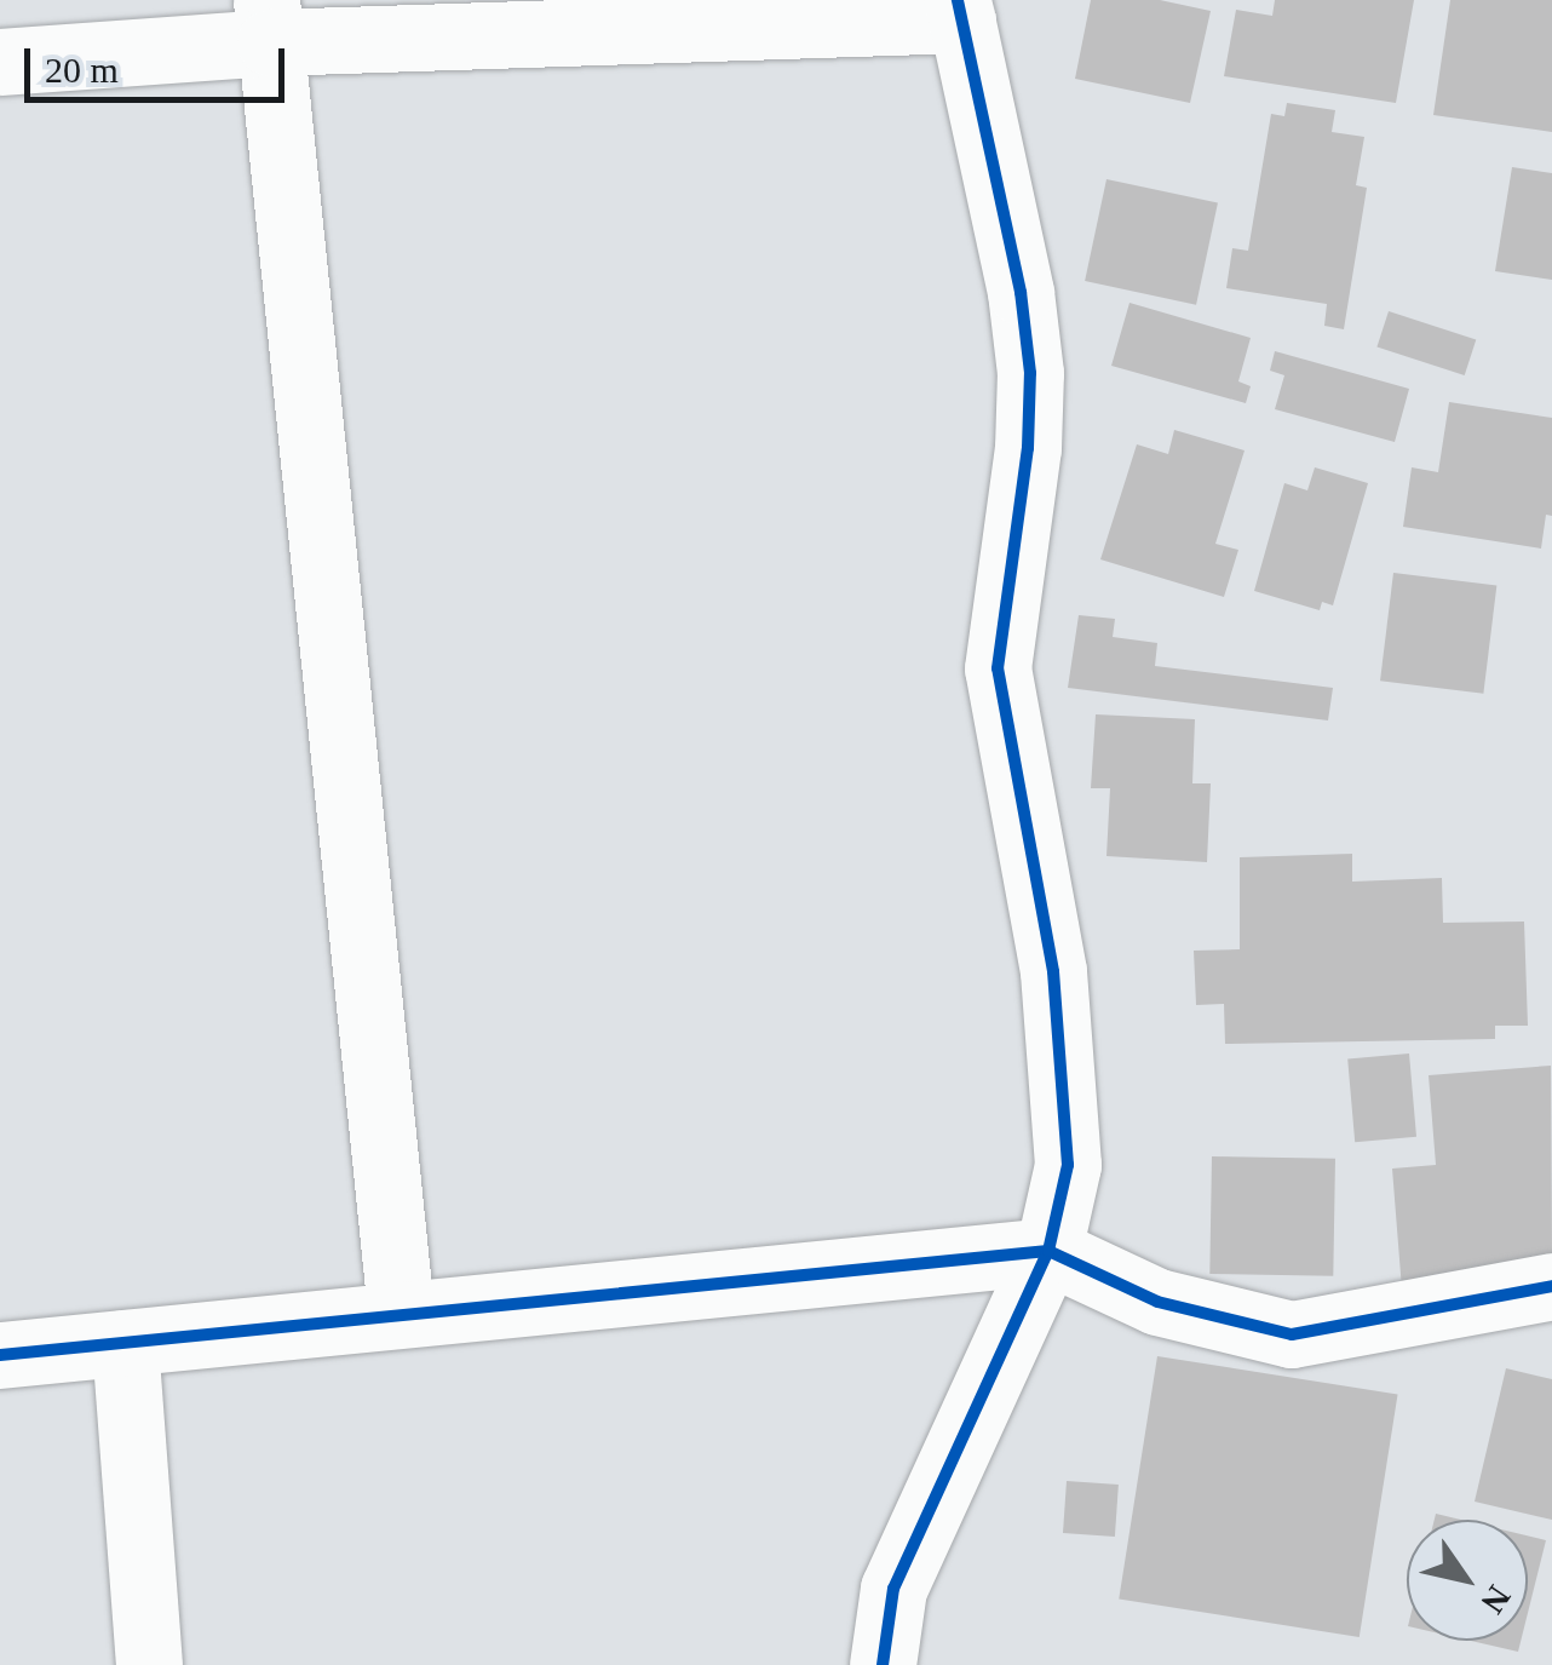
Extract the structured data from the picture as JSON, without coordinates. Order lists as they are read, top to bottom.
{
  "scale_bar": "20 m",
  "north": "bottom right"
}
